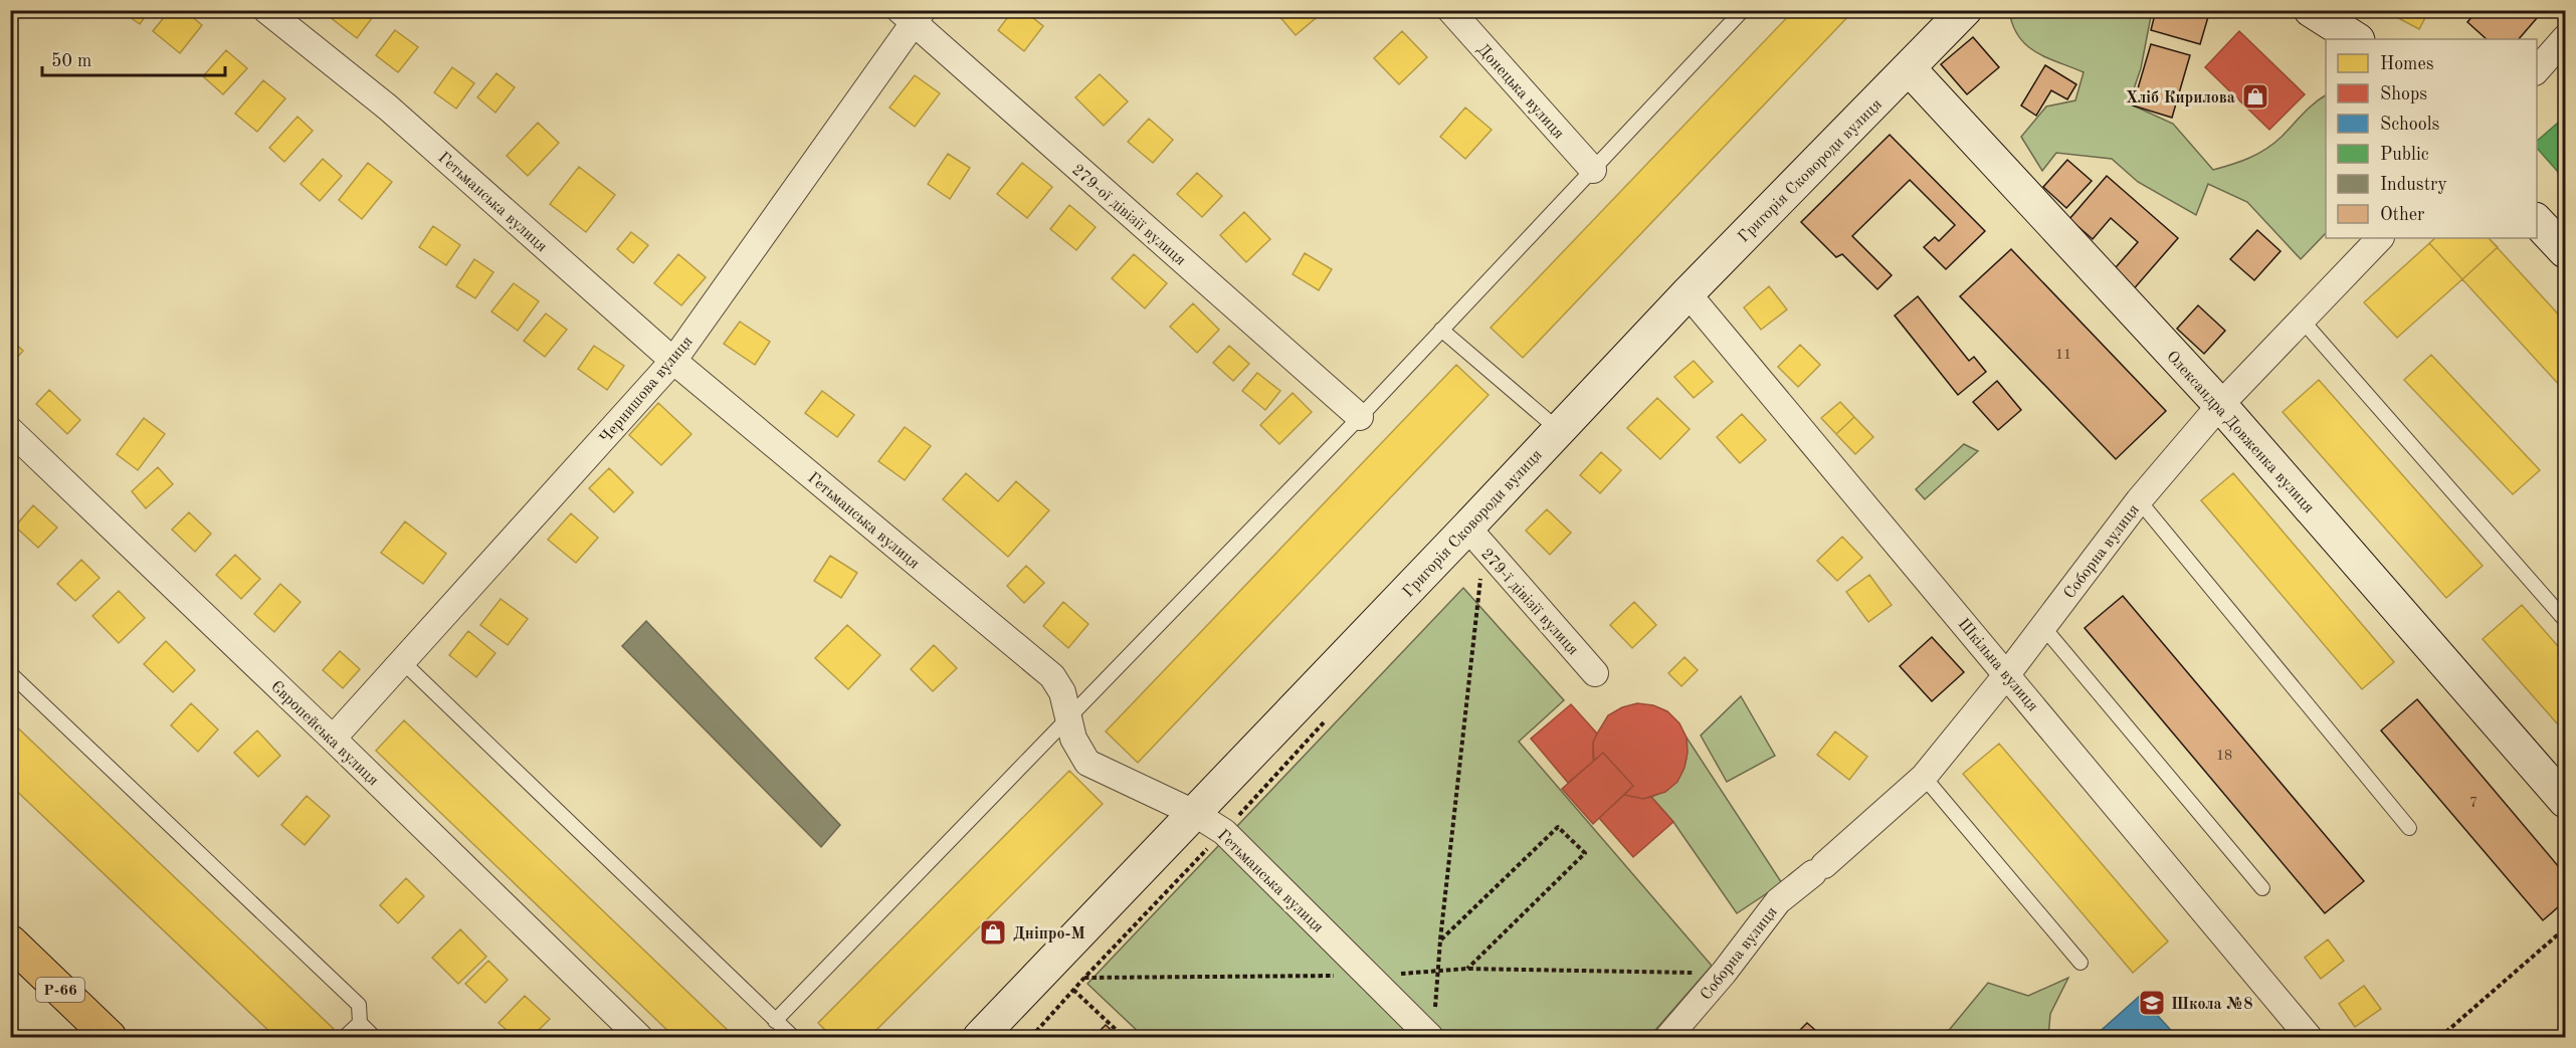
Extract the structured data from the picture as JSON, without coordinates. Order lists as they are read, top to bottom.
{
  "streets": {
    "main road": ["Р-66"],
    "street": [
      "Донецька вулиця",
      "Григорія Сковороди вулиця",
      "Гетьманська вулиця",
      "279-ої дівізії вулиця",
      "Чернишова вулиця",
      "Олександра Довженка вулиця",
      "Соборна вулиця",
      "279-ї дівізії вулиця",
      "Шкільна вулиця",
      "Європейська вулиця"
    ]
  },
  "crossings": [
    ["Григорія Сковороди вулиця", "Гетьманська вулиця"],
    ["Григорія Сковороди вулиця", "Олександра Довженка вулиця"],
    ["Григорія Сковороди вулиця", "279-ї дівізії вулиця"],
    ["Григорія Сковороди вулиця", "Шкільна вулиця"],
    ["Гетьманська вулиця", "Чернишова вулиця"],
    ["279-ої дівізії вулиця", "Чернишова вулиця"],
    ["Чернишова вулиця", "Європейська вулиця"],
    ["Олександра Довженка вулиця", "Соборна вулиця"],
    ["Соборна вулиця", "Шкільна вулиця"]
  ],
  "places": {
    "shop": ["Хліб Кирилова", "Днiпро-М"],
    "school or university": ["Школа №8"]
  },
  "house_numbers": ["11", "18", "7"],
  "legend": [
    "Homes",
    "Shops",
    "Schools",
    "Public",
    "Industry",
    "Other"
  ],
  "scale_bar": "50 m"
}
